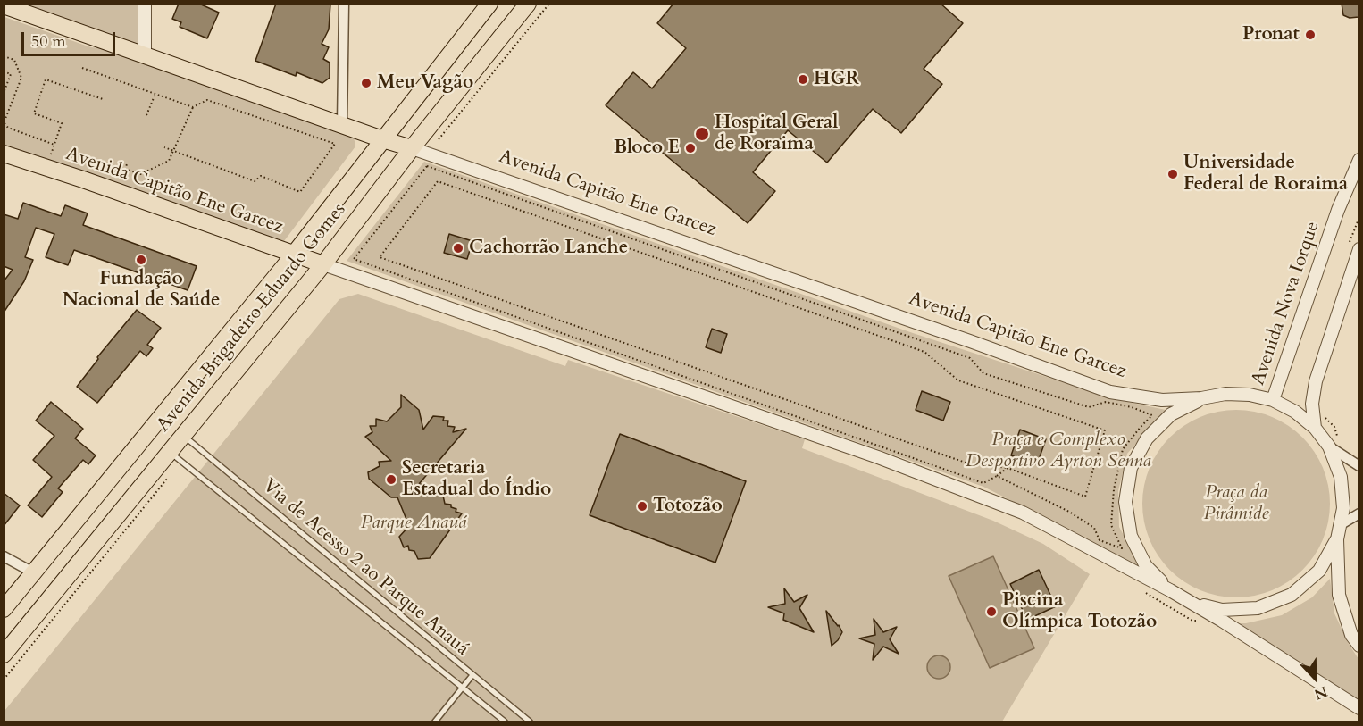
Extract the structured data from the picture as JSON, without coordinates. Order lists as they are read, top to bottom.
{
  "streets": {
    "main road": ["Avenida Capitão Ene Garcez", "Avenida Brigadeiro Eduardo Gomes"],
    "street": ["Avenida Nova Iorque"],
    "lane": ["Via de Acesso 2 ao Parque Anauá"]
  },
  "crossings": [
    ["Avenida Capitão Ene Garcez", "Avenida Nova Iorque"],
    ["Avenida Capitão Ene Garcez", "Avenida Brigadeiro Eduardo Gomes"],
    ["Avenida Brigadeiro Eduardo Gomes", "Via de Acesso 2 ao Parque Anauá"]
  ],
  "parks": ["Praça e Complexo Desportivo Ayrton Senna", "Praça da Pirâmide", "Parque Anauá"],
  "places": [
    "Pronat",
    "HGR",
    "Meu Vagão",
    "Hospital Geral de Roraima",
    "Bloco E",
    "Universidade Federal de Roraima",
    "Cachorrão Lanche",
    "Fundação Nacional de Saúde",
    "Secretaria Estadual do Índio",
    "Totozão",
    "Piscina Olímpica Totozão"
  ],
  "scale_bar": "50 m",
  "north": "bottom"
}
